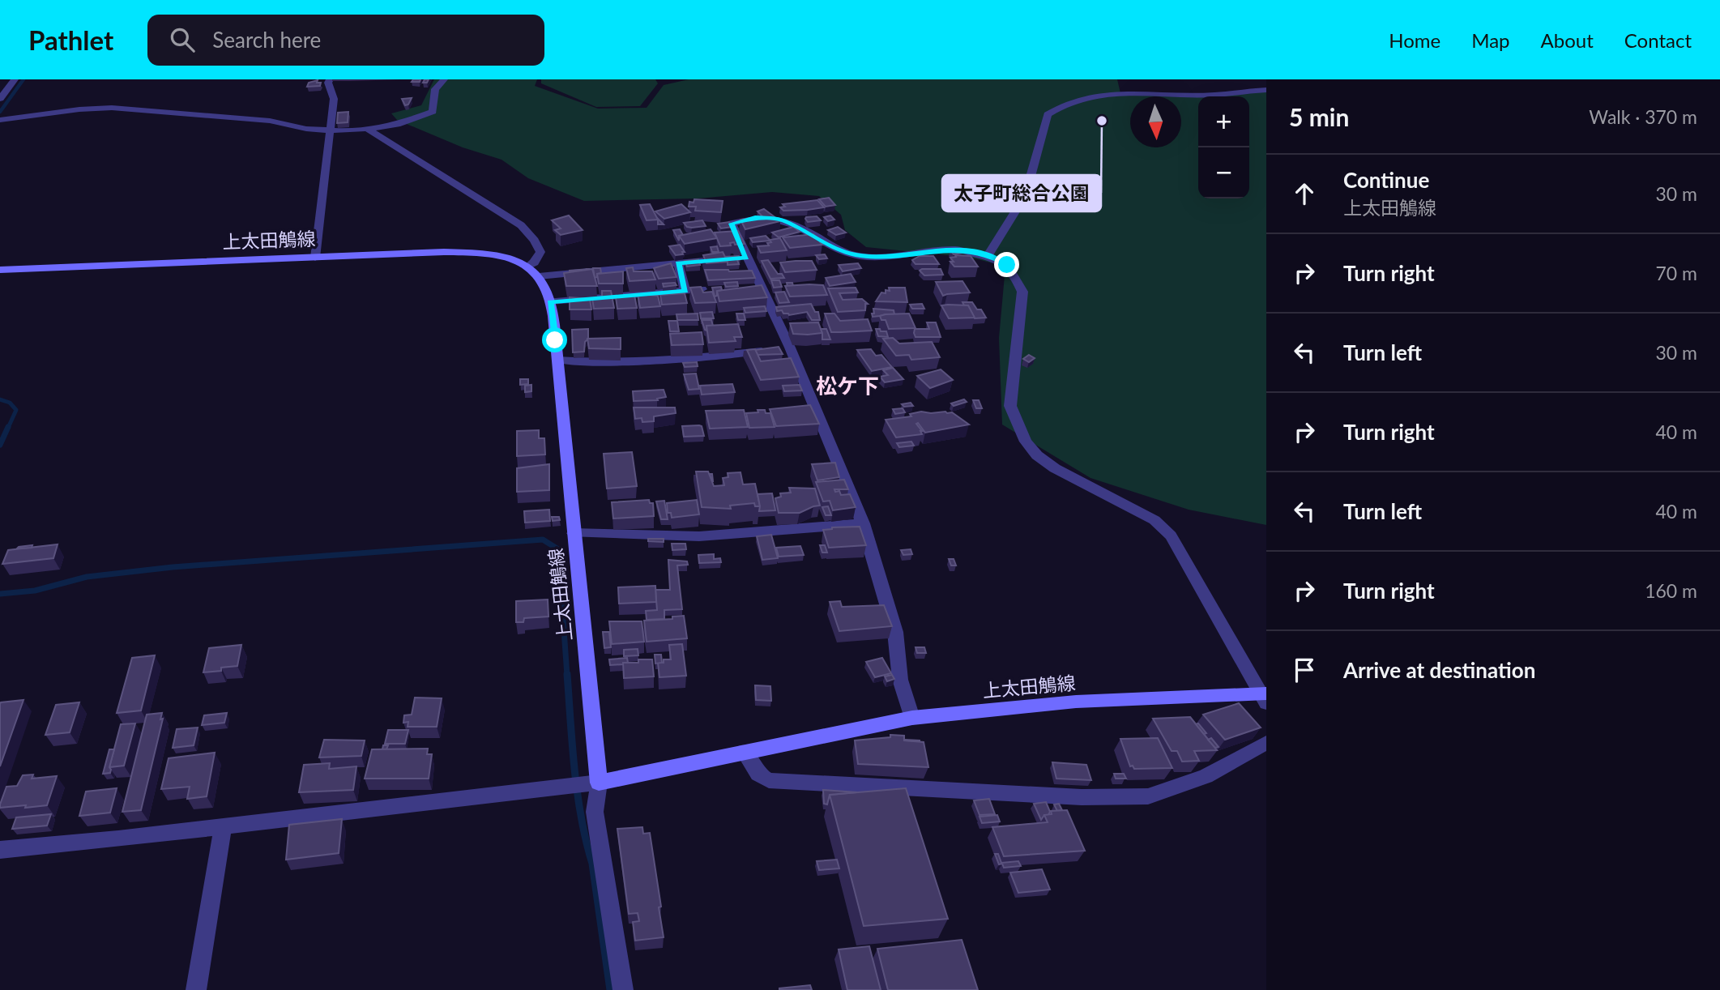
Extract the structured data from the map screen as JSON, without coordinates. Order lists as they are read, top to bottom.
{
  "streets": {
    "main road": ["上太田鵤線"]
  },
  "districts": ["松ケ下"],
  "places": ["太子町総合公園"],
  "north": "bottom",
  "page": {
    "header": "Pathlet",
    "search": "Search here",
    "nav": [
      "Home",
      "Map",
      "About",
      "Contact"
    ],
    "heading": ["5 min", "Walk · 370 m"],
    "map_buttons": ["+", "−"],
    "list": [
      ["Continue", "上太田鵤線", "30 m"],
      ["Turn right", "70 m"],
      ["Turn left", "30 m"],
      ["Turn right", "40 m"],
      ["Turn left", "40 m"],
      ["Turn right", "160 m"],
      "Arrive at destination"
    ]
  }
}
